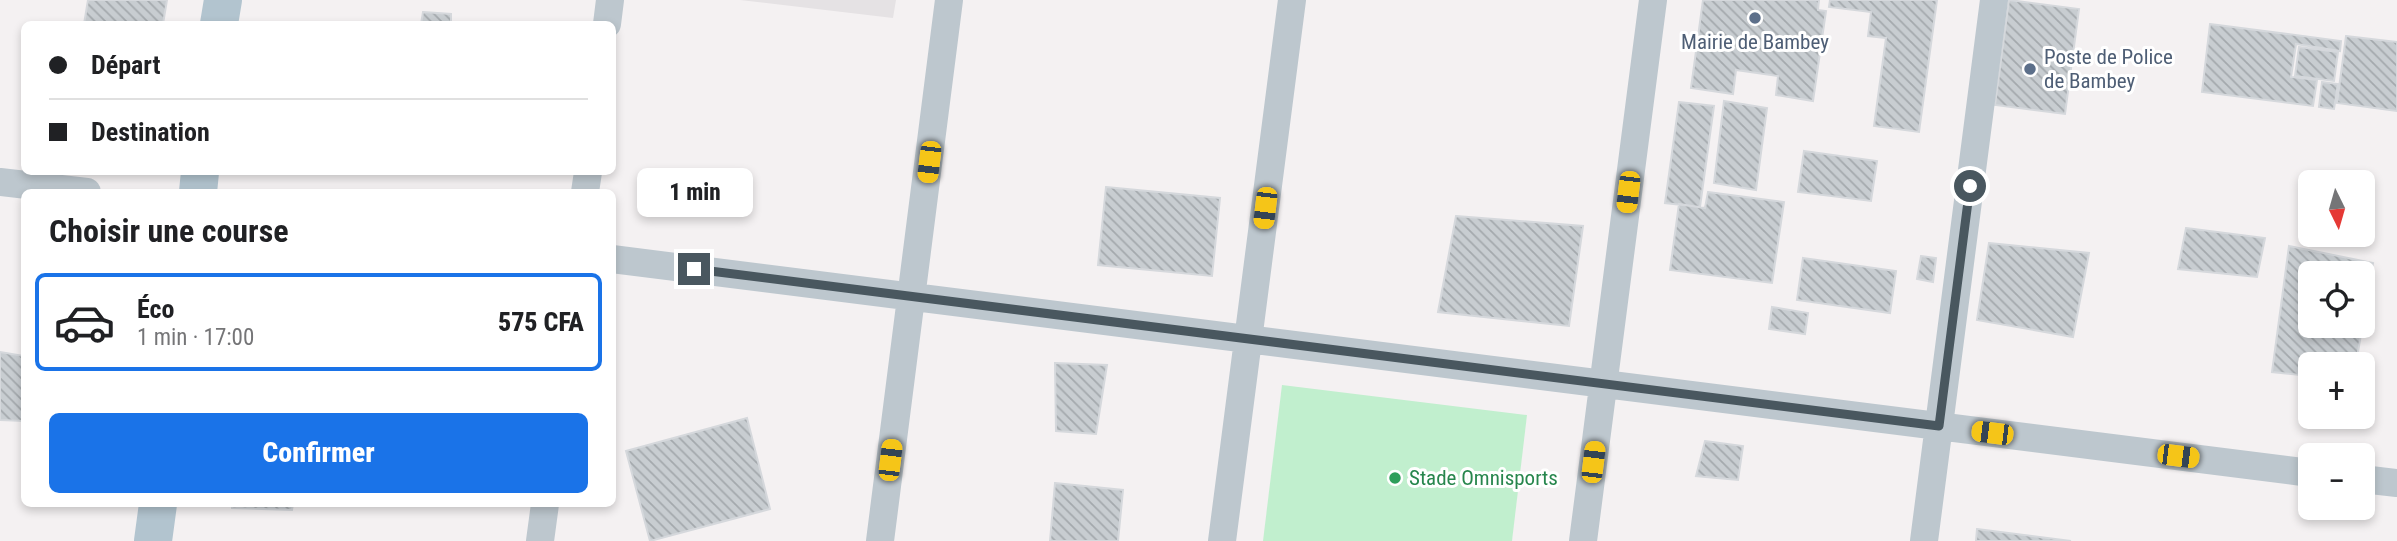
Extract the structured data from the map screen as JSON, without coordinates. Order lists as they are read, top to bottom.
{
  "places": ["Mairie de Bambey", "Poste de Police de Bambey", "Stade Omnisports"],
  "north": "bottom",
  "page": {
    "banner": ["Départ", "Destination"],
    "bubble": "1 min",
    "map_buttons": ["+", "−"],
    "heading": "Choisir une course",
    "list": [
      {
        "name": "Éco",
        "note": "1 min · 17:00",
        "value": "575 CFA"
      }
    ],
    "buttons": "Confirmer"
  }
}
